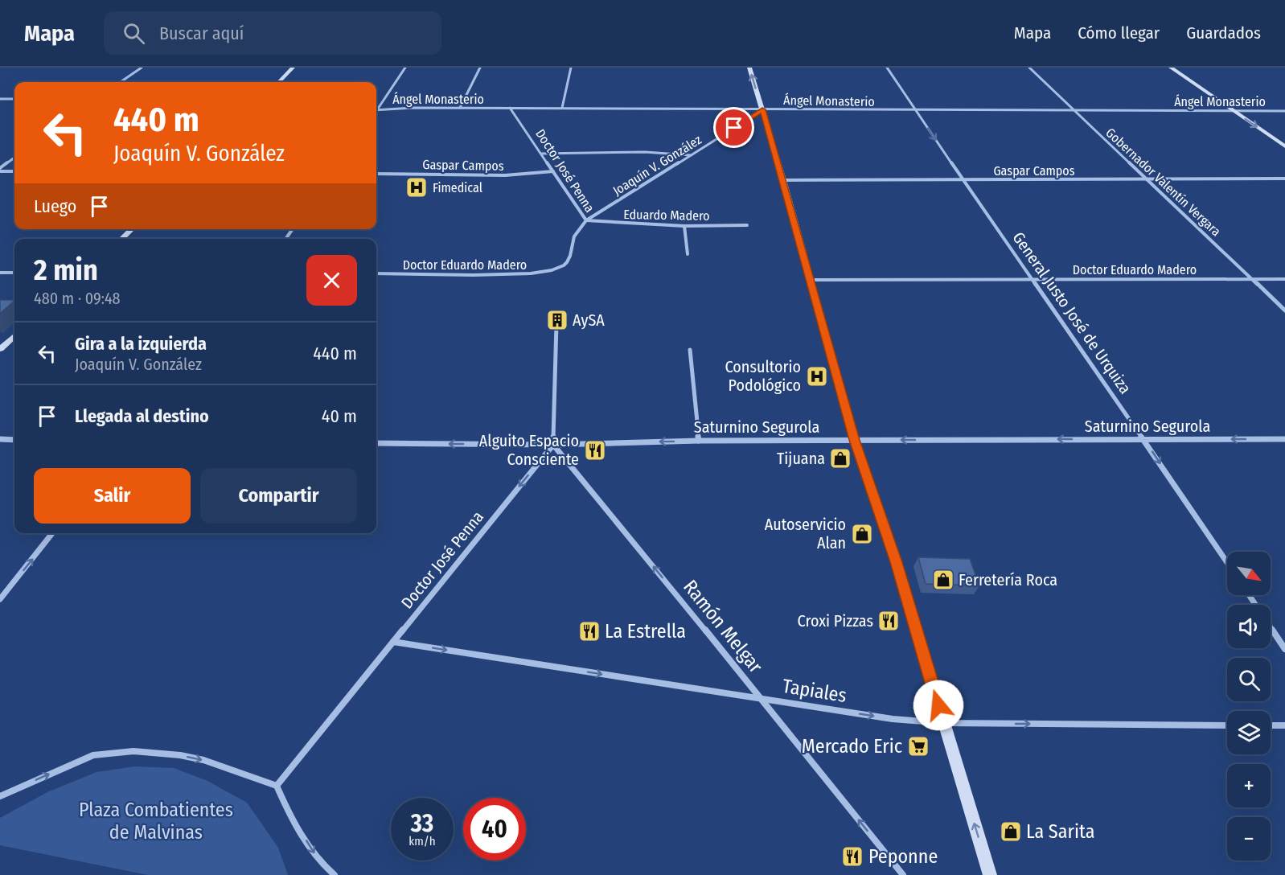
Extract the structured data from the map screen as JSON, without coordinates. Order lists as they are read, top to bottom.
{
  "streets": {
    "street": [
      "Ángel Monasterio",
      "Gaspar Campos",
      "Joaquín V. González",
      "Doctor José Penna",
      "Gobernador Valentín Vergara",
      "Eduardo Madero",
      "Doctor Eduardo Madero",
      "General Justo José de Urquiza",
      "Saturnino Segurola",
      "Ramón Melgar",
      "Tapiales"
    ]
  },
  "crossings": [
    ["Ángel Monasterio", "Joaquín V. González"],
    ["Ángel Monasterio", "Doctor José Penna"],
    ["Ángel Monasterio", "Gobernador Valentín Vergara"],
    ["Ángel Monasterio", "General Justo José de Urquiza"],
    ["Gaspar Campos", "Doctor José Penna"],
    ["Gaspar Campos", "Gobernador Valentín Vergara"],
    ["Gaspar Campos", "General Justo José de Urquiza"],
    ["Joaquín V. González", "Doctor José Penna"],
    ["Joaquín V. González", "Eduardo Madero"],
    ["Doctor José Penna", "Eduardo Madero"],
    ["Doctor José Penna", "Doctor Eduardo Madero"],
    ["Doctor José Penna", "Saturnino Segurola"],
    ["Doctor José Penna", "Ramón Melgar"],
    ["Doctor José Penna", "Tapiales"],
    ["Gobernador Valentín Vergara", "Doctor Eduardo Madero"],
    ["Doctor Eduardo Madero", "General Justo José de Urquiza"],
    ["General Justo José de Urquiza", "Saturnino Segurola"],
    ["Saturnino Segurola", "Ramón Melgar"],
    ["Ramón Melgar", "Tapiales"]
  ],
  "one_way": [
    "Doctor José Penna",
    "General Justo José de Urquiza",
    "Saturnino Segurola",
    "Ramón Melgar",
    "Tapiales"
  ],
  "parks": ["Plaza Combatientes de Malvinas"],
  "places": {
    "hospital": ["Fimedical", "Consultorio Podológico"],
    "building": ["AySA"],
    "restaurant": [
      "Alguito Espacio Consciente",
      "Croxi Pizzas",
      "La Estrella",
      "Peponne"
    ],
    "shop": [
      "Tijuana",
      "Autoservicio Alan",
      "Ferretería Roca",
      "La Sarita"
    ],
    "supermarket": ["Mercado Eric"]
  },
  "north": "bottom right",
  "page": {
    "header": "Mapa",
    "search": "Buscar aquí",
    "nav": ["Mapa", "Cómo llegar", "Guardados"],
    "turn": ["440 m", "Joaquín V. González"],
    "then": "Luego",
    "heading": ["2 min", "480 m · 09:48"],
    "list": [
      {
        "name": "Gira a la izquierda",
        "note": "Joaquín V. González",
        "value": "440 m"
      },
      {
        "name": "Llegada al destino",
        "value": "40 m"
      }
    ],
    "buttons": ["Salir", "Compartir"],
    "map_buttons": ["+", "−"],
    "speed": "33 km/h",
    "limit": "40"
  }
}
